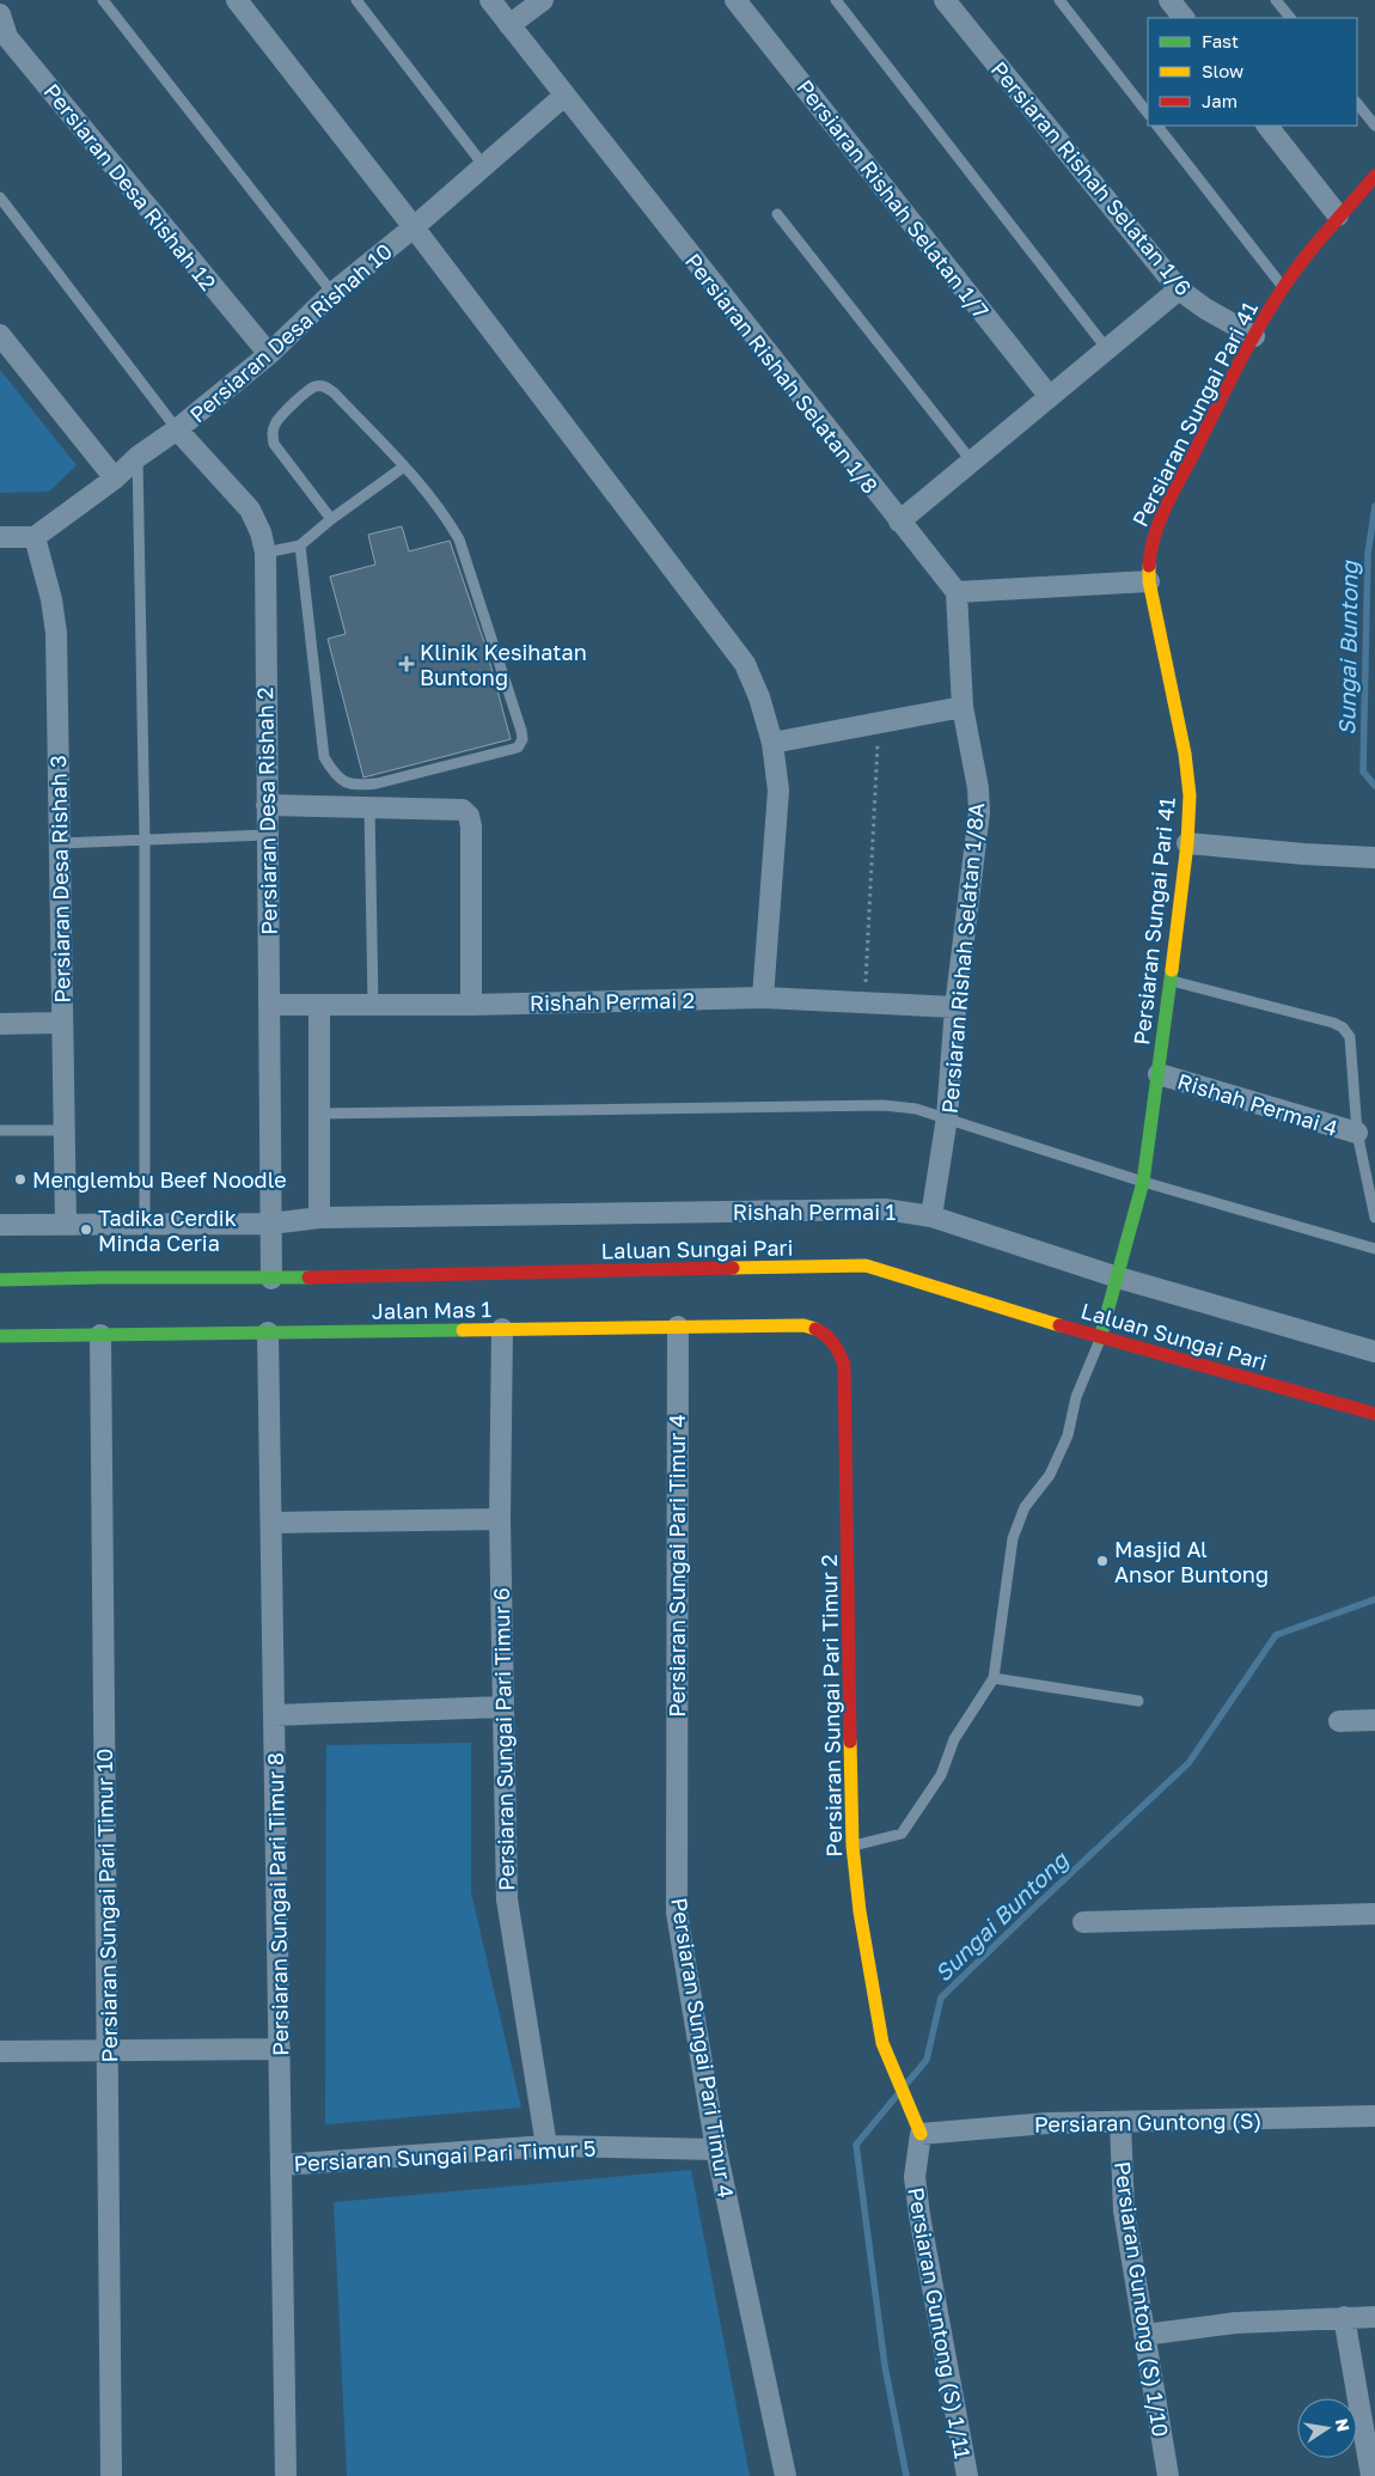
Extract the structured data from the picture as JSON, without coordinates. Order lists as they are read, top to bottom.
{
  "streets": {
    "street": [
      "Persiaran Rishah Selatan 1/6",
      "Persiaran Desa Rishah 12",
      "Persiaran Rishah Selatan 1/7",
      "Persiaran Desa Rishah 10",
      "Persiaran Rishah Selatan 1/8",
      "Persiaran Sungai Pari 41",
      "Persiaran Desa Rishah 2",
      "Persiaran Desa Rishah 3",
      "Persiaran Rishah Selatan 1/8A",
      "Rishah Permai 2",
      "Rishah Permai 4",
      "Rishah Permai 1",
      "Laluan Sungai Pari",
      "Jalan Mas 1",
      "Persiaran Sungai Pari Timur 4",
      "Persiaran Sungai Pari Timur 2",
      "Persiaran Sungai Pari Timur 6",
      "Persiaran Sungai Pari Timur 8",
      "Persiaran Sungai Pari Timur 10",
      "Persiaran Guntong (S)",
      "Persiaran Sungai Pari Timur 5",
      "Persiaran Guntong (S) 1/10",
      "Persiaran Guntong (S) 1/11"
    ]
  },
  "crossings": [
    ["Persiaran Rishah Selatan 1/6", "Persiaran Sungai Pari 41"],
    ["Persiaran Desa Rishah 12", "Persiaran Desa Rishah 10"],
    ["Persiaran Desa Rishah 10", "Persiaran Rishah Selatan 1/8"],
    ["Persiaran Desa Rishah 10", "Persiaran Desa Rishah 2"],
    ["Persiaran Desa Rishah 10", "Persiaran Desa Rishah 3"],
    ["Persiaran Rishah Selatan 1/8", "Persiaran Rishah Selatan 1/8A"],
    ["Persiaran Sungai Pari 41", "Rishah Permai 4"],
    ["Persiaran Sungai Pari 41", "Rishah Permai 1"],
    ["Persiaran Sungai Pari 41", "Laluan Sungai Pari"],
    ["Persiaran Desa Rishah 2", "Rishah Permai 2"],
    ["Persiaran Desa Rishah 2", "Rishah Permai 1"],
    ["Persiaran Desa Rishah 2", "Laluan Sungai Pari"],
    ["Persiaran Desa Rishah 3", "Rishah Permai 1"],
    ["Persiaran Rishah Selatan 1/8A", "Rishah Permai 2"],
    ["Persiaran Rishah Selatan 1/8A", "Rishah Permai 1"],
    ["Jalan Mas 1", "Persiaran Sungai Pari Timur 4"],
    ["Jalan Mas 1", "Persiaran Sungai Pari Timur 2"],
    ["Jalan Mas 1", "Persiaran Sungai Pari Timur 6"],
    ["Jalan Mas 1", "Persiaran Sungai Pari Timur 8"],
    ["Jalan Mas 1", "Persiaran Sungai Pari Timur 10"],
    ["Persiaran Sungai Pari Timur 4", "Persiaran Sungai Pari Timur 5"],
    ["Persiaran Sungai Pari Timur 2", "Persiaran Guntong (S)"],
    ["Persiaran Sungai Pari Timur 2", "Persiaran Guntong (S) 1/11"],
    ["Persiaran Sungai Pari Timur 6", "Persiaran Sungai Pari Timur 5"],
    ["Persiaran Sungai Pari Timur 8", "Persiaran Sungai Pari Timur 5"],
    ["Persiaran Guntong (S)", "Persiaran Guntong (S) 1/10"],
    ["Persiaran Guntong (S)", "Persiaran Guntong (S) 1/11"]
  ],
  "water": ["Sungai Buntong"],
  "places": {
    "health": ["Klinik Kesihatan Buntong"],
    "other": ["Menglembu Beef Noodle", "Tadika Cerdik Minda Ceria", "Masjid Al Ansor Buntong"]
  },
  "legend": ["Fast", "Slow", "Jam"],
  "north": "right"
}
